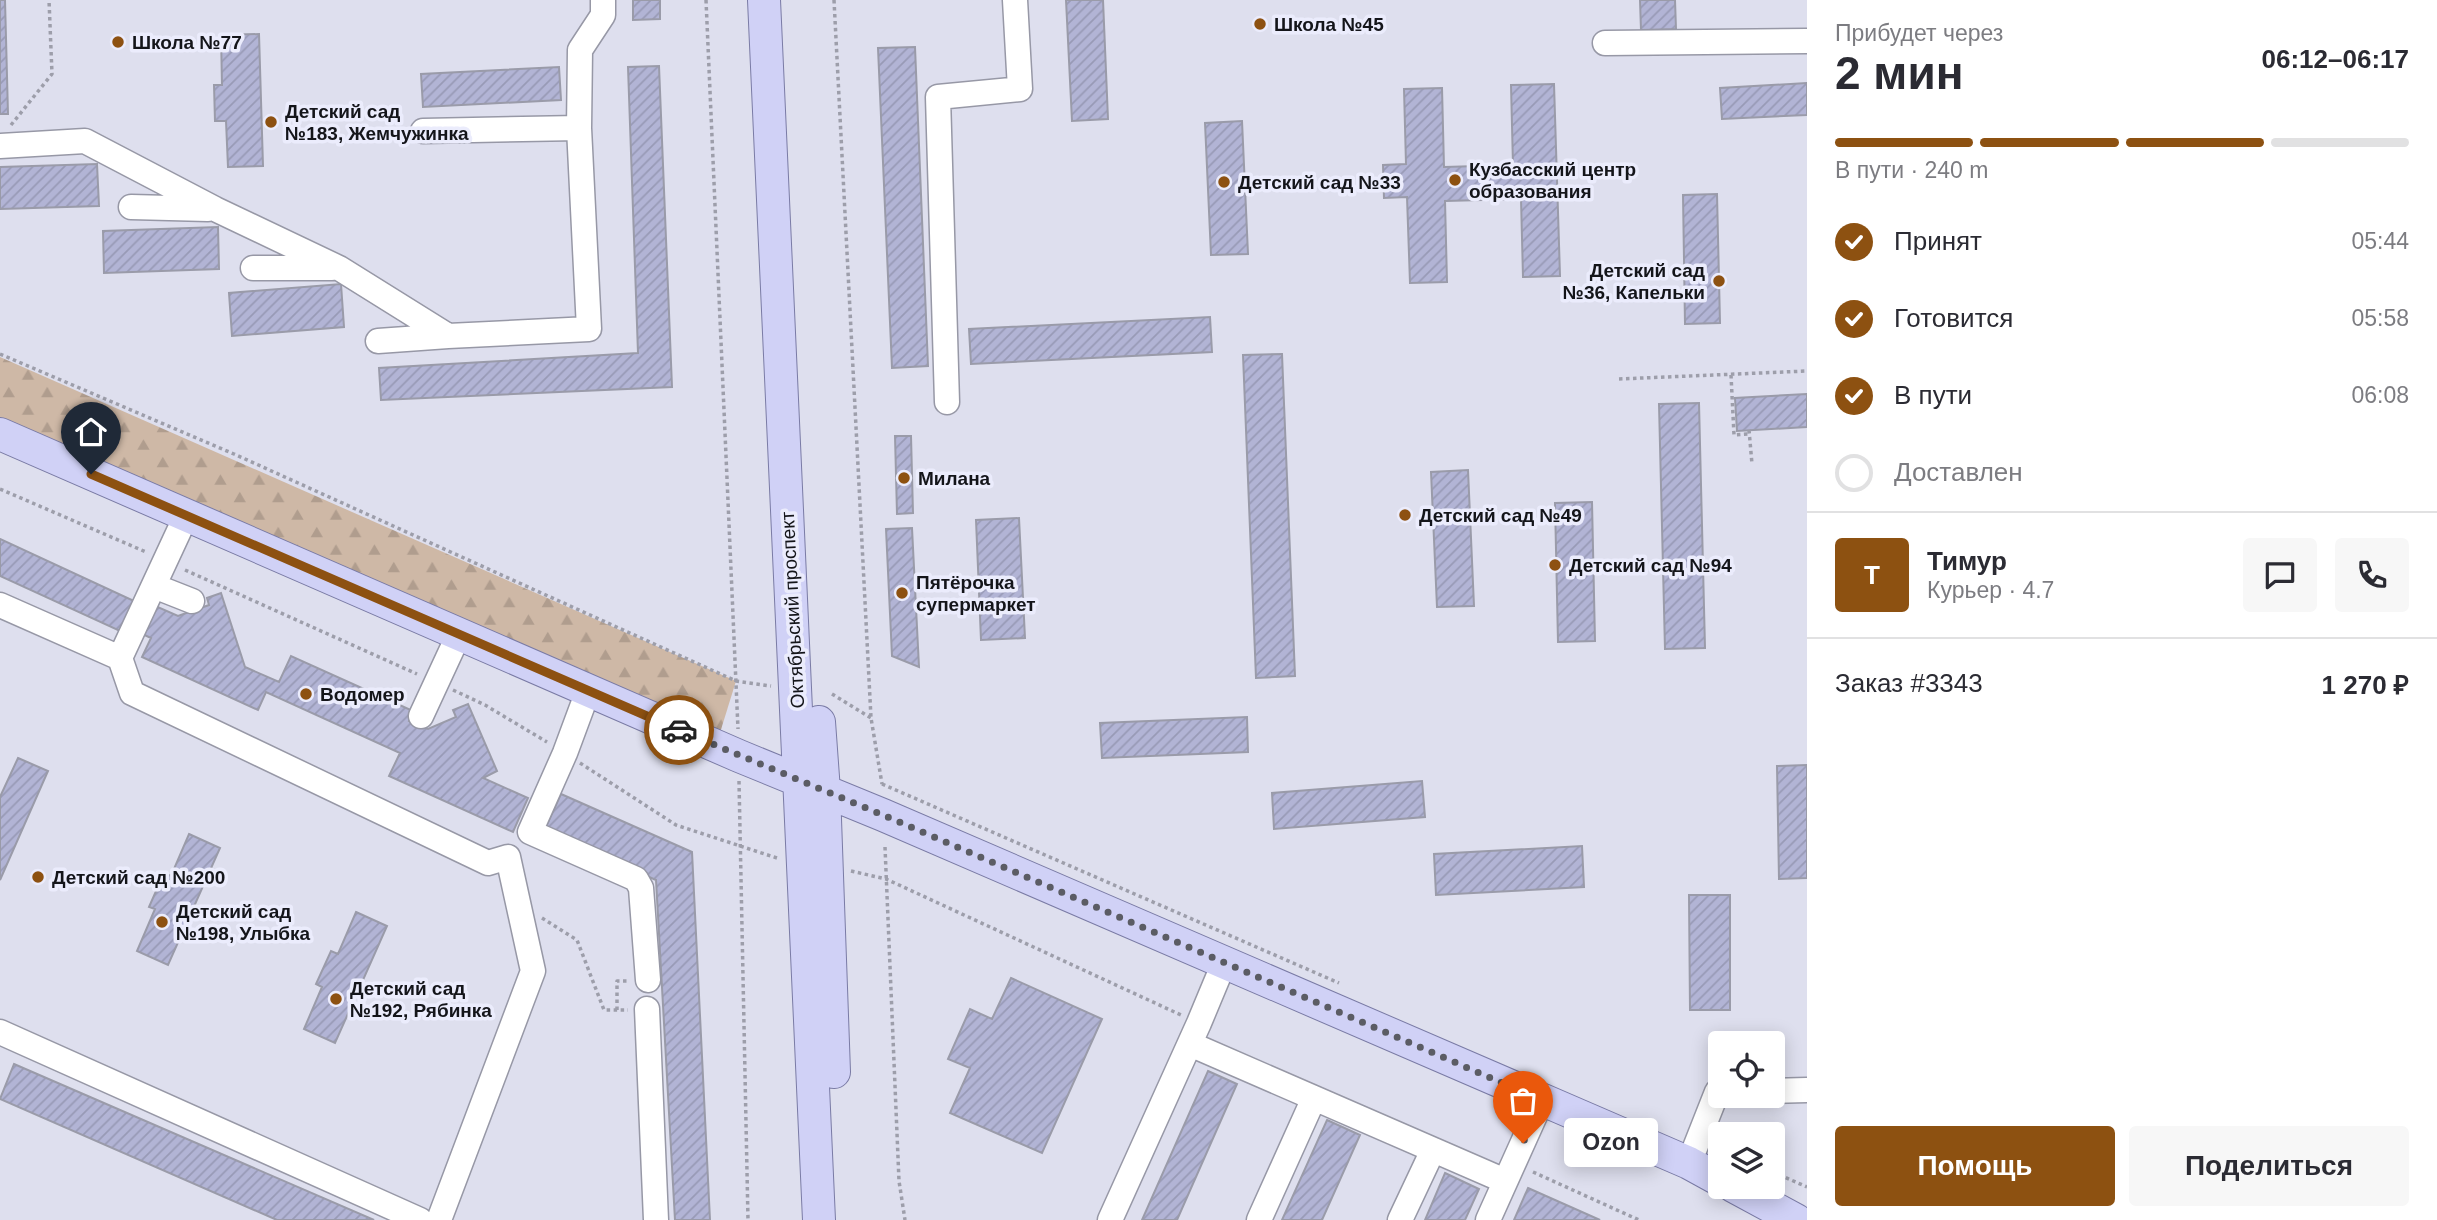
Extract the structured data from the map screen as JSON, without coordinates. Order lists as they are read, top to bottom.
{
  "streets": {
    "main road": ["Октябрьский проспект"]
  },
  "places": [
    "Школа №45",
    "Школа №77",
    "Детский сад №183, Жемчужинка",
    "Кузбасский центр образования",
    "Детский сад №33",
    "Детский сад №36, Капельки",
    "Милана",
    "Детский сад №49",
    "Детский сад №94",
    "Пятёрочка супермаркет",
    "Водомер",
    "Детский сад №200",
    "Детский сад №198, Улыбка",
    "Детский сад №192, Рябинка",
    "Ozon"
  ],
  "page": {
    "heading": ["2 мин", "Прибудет через", "06:12–06:17"],
    "panel": [
      "Тимур",
      "Курьер · 4.7",
      "Заказ #3343",
      "1 270 ₽"
    ],
    "bar": "В пути · 240 m",
    "list": [
      ["Принят", "05:44"],
      ["Готовится", "05:58"],
      ["В пути", "06:08"],
      "Доставлен"
    ],
    "round": "Т",
    "buttons": ["Помощь", "Поделиться"],
    "bubble": "Ozon"
  }
}
